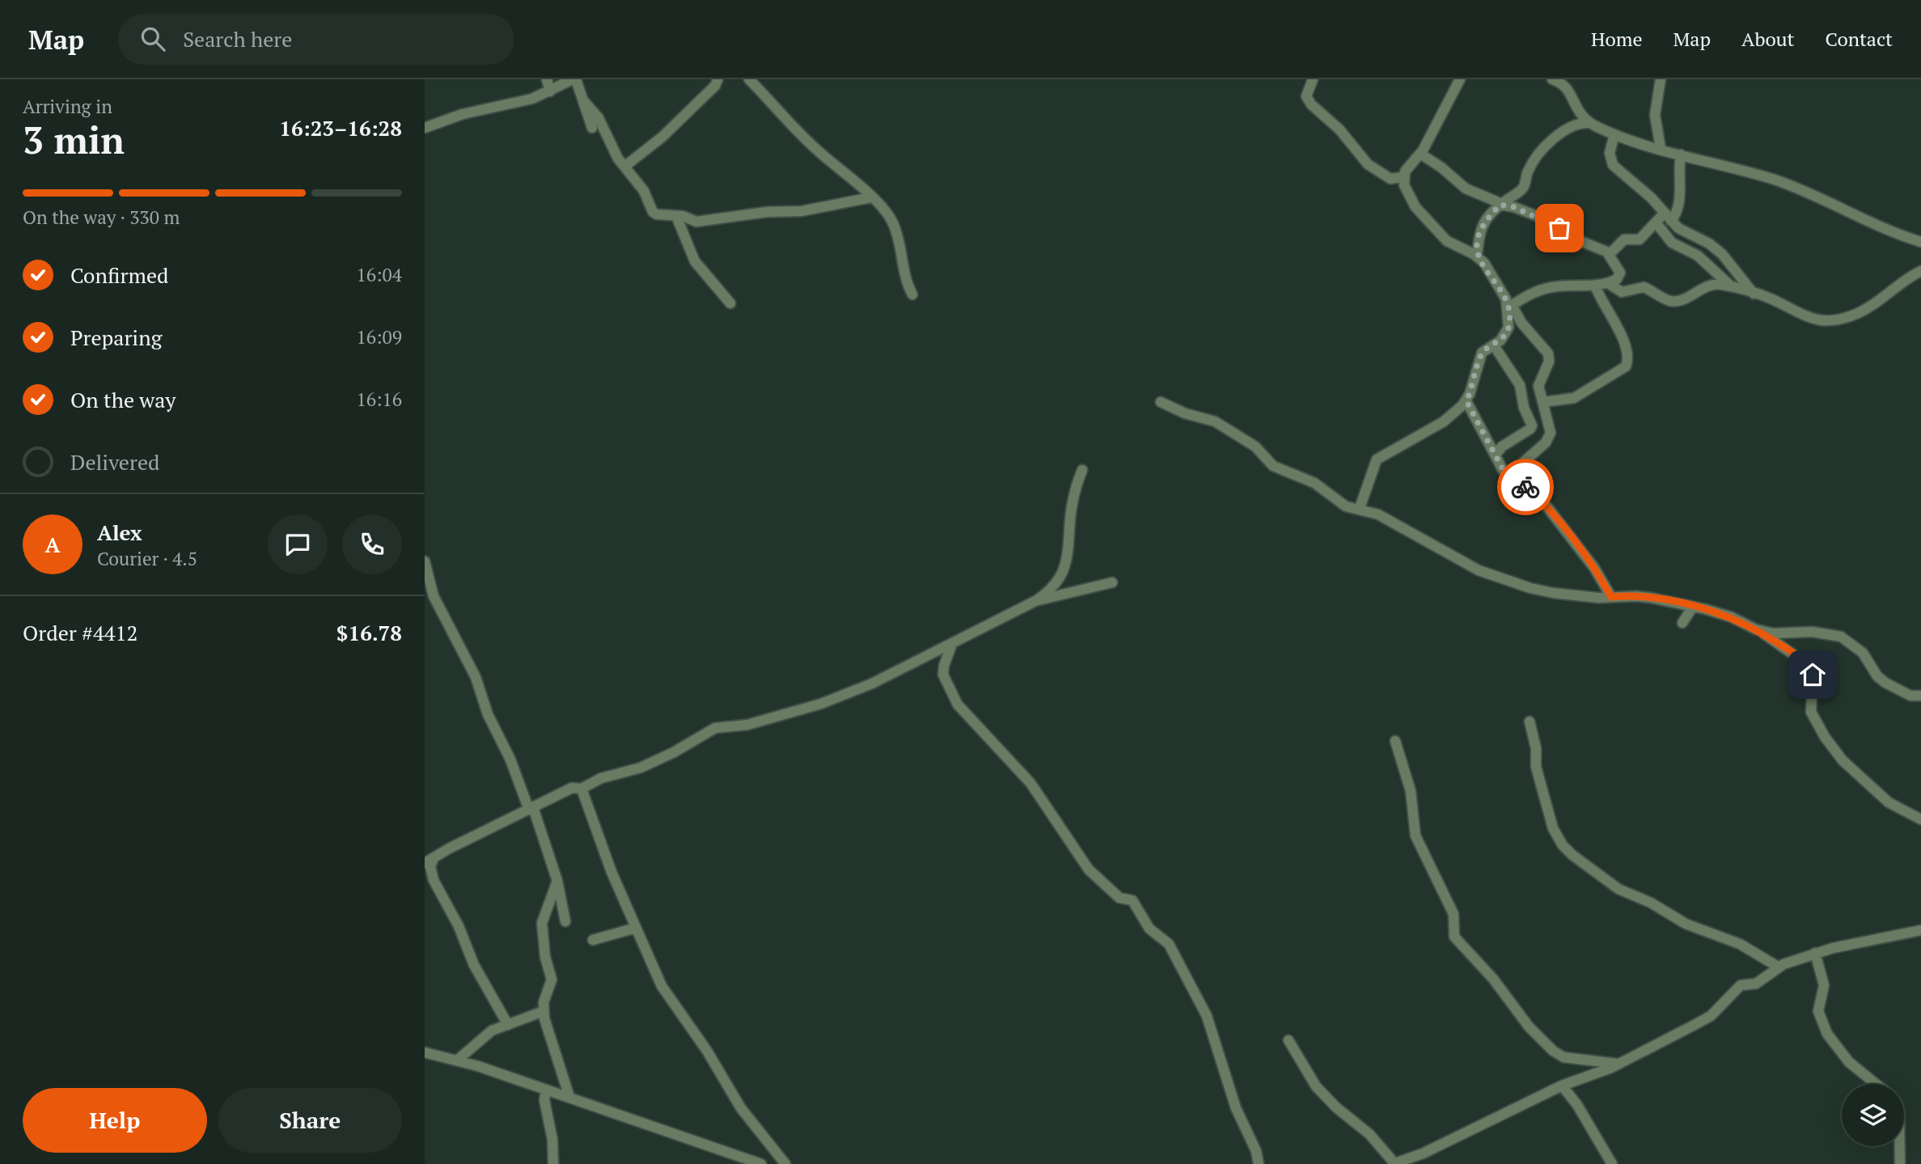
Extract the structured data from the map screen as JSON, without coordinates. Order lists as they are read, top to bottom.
{
  "page": {
    "header": "Map",
    "search": "Search here",
    "nav": [
      "Home",
      "Map",
      "About",
      "Contact"
    ],
    "heading": ["3 min", "Arriving in", "16:23–16:28"],
    "panel": [
      "Alex",
      "Courier · 4.5",
      "Order #4412",
      "$16.78"
    ],
    "bar": "On the way · 330 m",
    "list": [
      ["Confirmed", "16:04"],
      ["Preparing", "16:09"],
      ["On the way", "16:16"],
      "Delivered"
    ],
    "round": "A",
    "buttons": ["Help", "Share"]
  }
}
